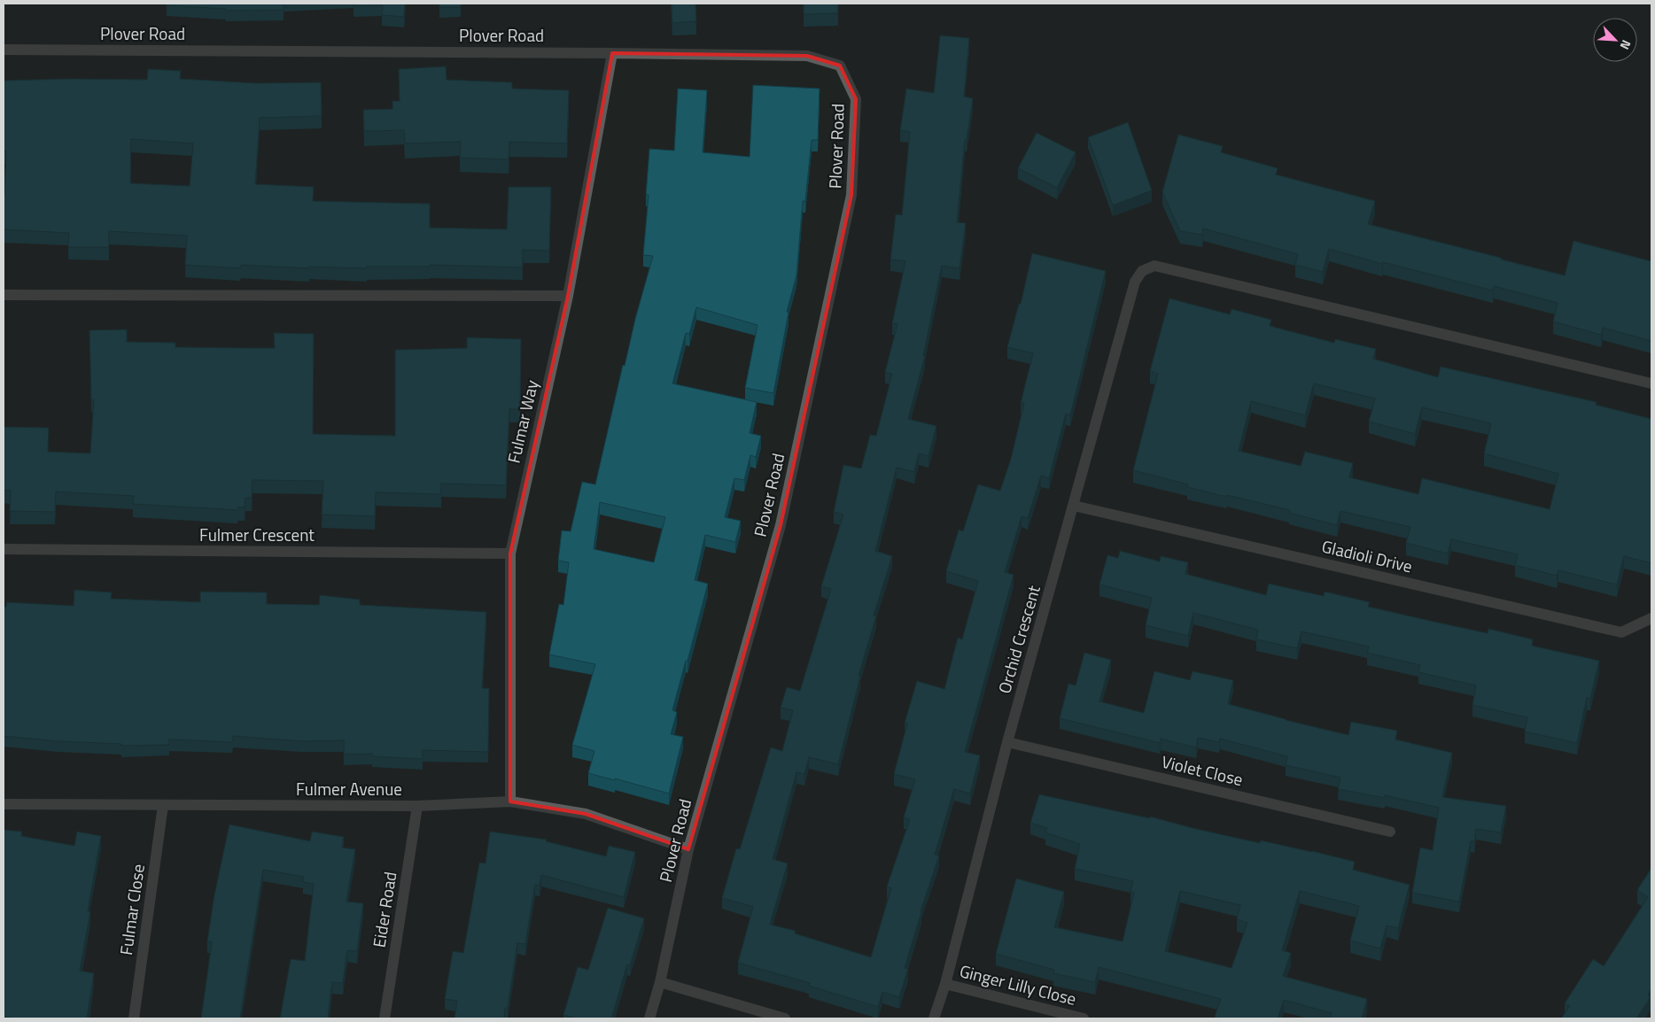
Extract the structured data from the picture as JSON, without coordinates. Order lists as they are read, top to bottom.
{
  "streets": {
    "street": [
      "Plover Road",
      "Fulmar Way",
      "Fulmer Crescent",
      "Gladioli Drive",
      "Orchid Crescent",
      "Violet Close",
      "Fulmer Avenue",
      "Fulmar Close",
      "Eider Road",
      "Ginger Lilly Close"
    ]
  },
  "crossings": [
    ["Plover Road", "Fulmar Way"],
    ["Plover Road", "Fulmer Avenue"],
    ["Fulmar Way", "Fulmer Crescent"],
    ["Fulmar Way", "Fulmer Avenue"],
    ["Gladioli Drive", "Orchid Crescent"],
    ["Orchid Crescent", "Violet Close"],
    ["Orchid Crescent", "Ginger Lilly Close"],
    ["Fulmer Avenue", "Fulmar Close"],
    ["Fulmer Avenue", "Eider Road"]
  ],
  "north": "bottom right"
}
